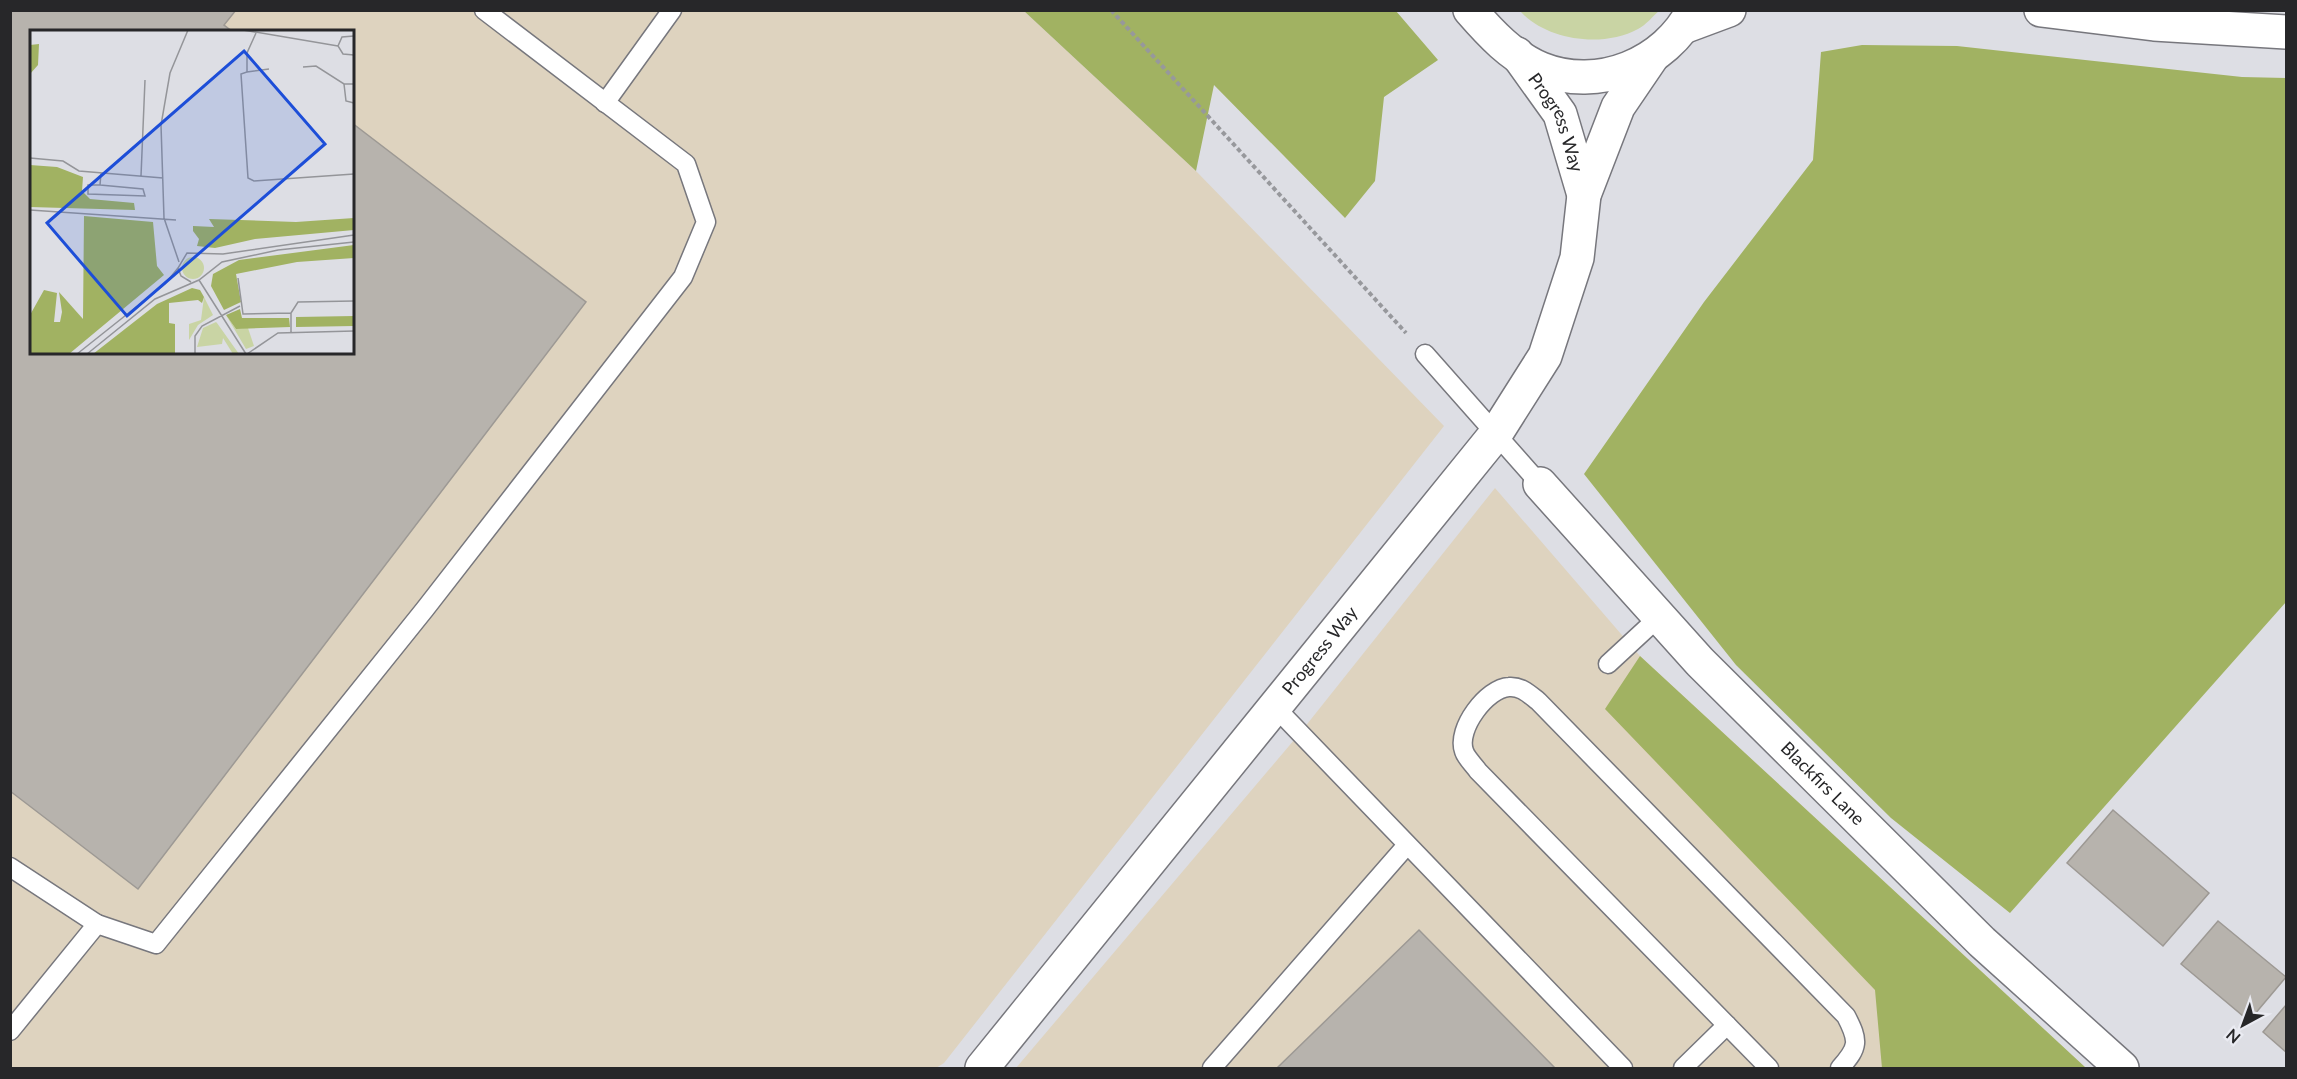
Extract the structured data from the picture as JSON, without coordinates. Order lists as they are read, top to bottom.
{
  "streets": {
    "street": ["Progress Way", "Blackfirs Lane"]
  },
  "north": "bottom left"
}
